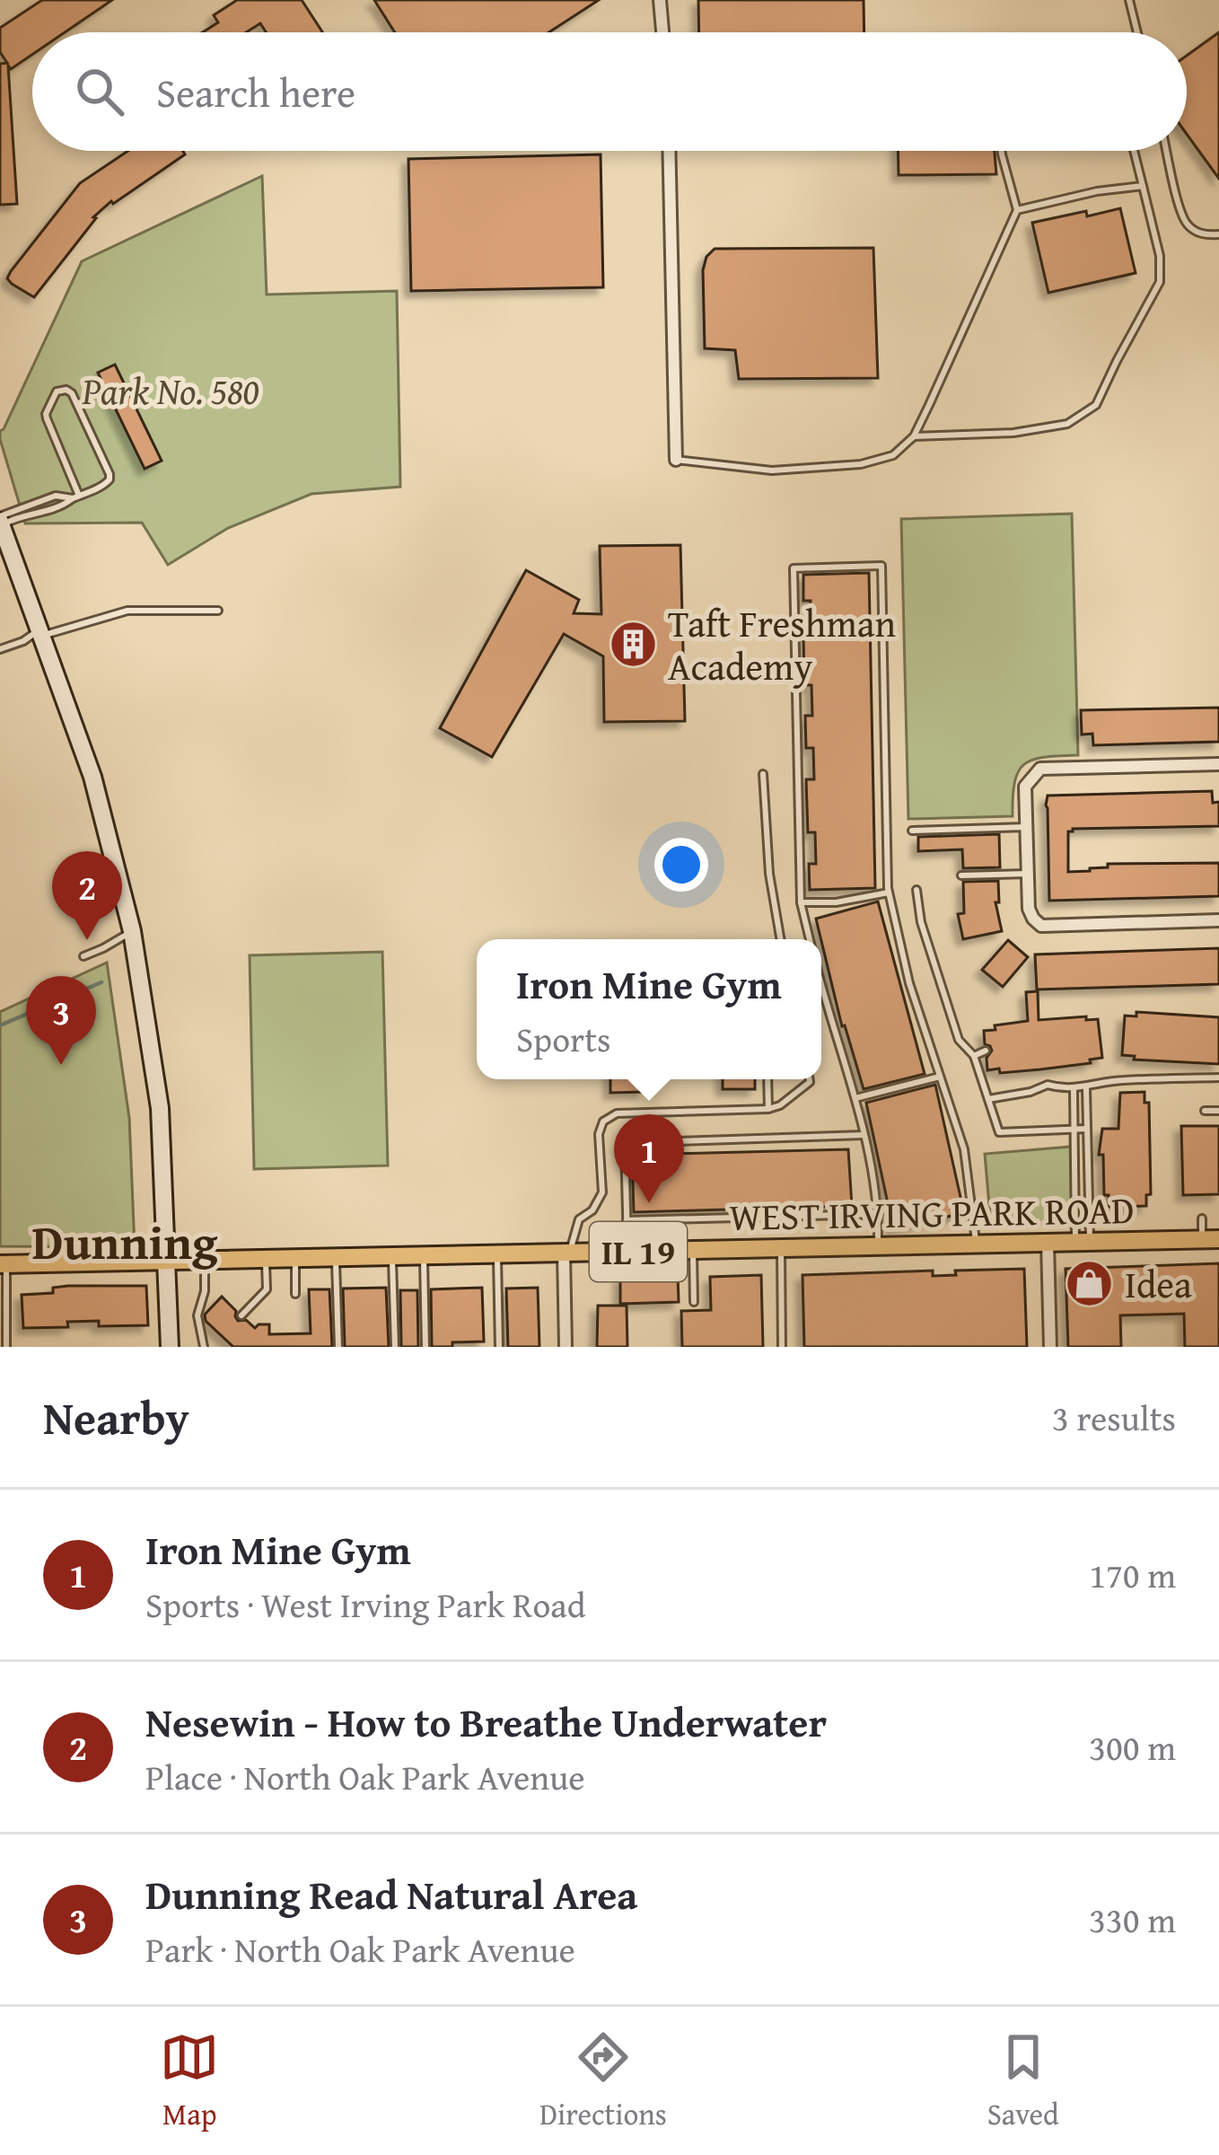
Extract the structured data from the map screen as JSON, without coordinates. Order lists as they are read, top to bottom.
{
  "streets": {
    "main road": ["WEST IRVING PARK ROAD", "IL 19"]
  },
  "districts": ["Dunning"],
  "parks": ["Park No. 580"],
  "places": {
    "building": ["Taft Freshman Academy"],
    "shop": ["Idea"]
  },
  "page": {
    "search": "Search here",
    "pins": ["2", "3", "1"],
    "popup": ["Iron Mine Gym", "Sports"],
    "heading": ["Nearby", "3 results"],
    "list": [
      {
        "mark": "1",
        "name": "Iron Mine Gym",
        "note": "Sports · West Irving Park Road",
        "value": "170 m"
      },
      {
        "mark": "2",
        "name": "Nesewin - How to Breathe Underwater",
        "note": "Place · North Oak Park Avenue",
        "value": "300 m"
      },
      {
        "mark": "3",
        "name": "Dunning Read Natural Area",
        "note": "Park · North Oak Park Avenue",
        "value": "330 m"
      }
    ],
    "nav": ["Map", "Directions", "Saved"]
  }
}
